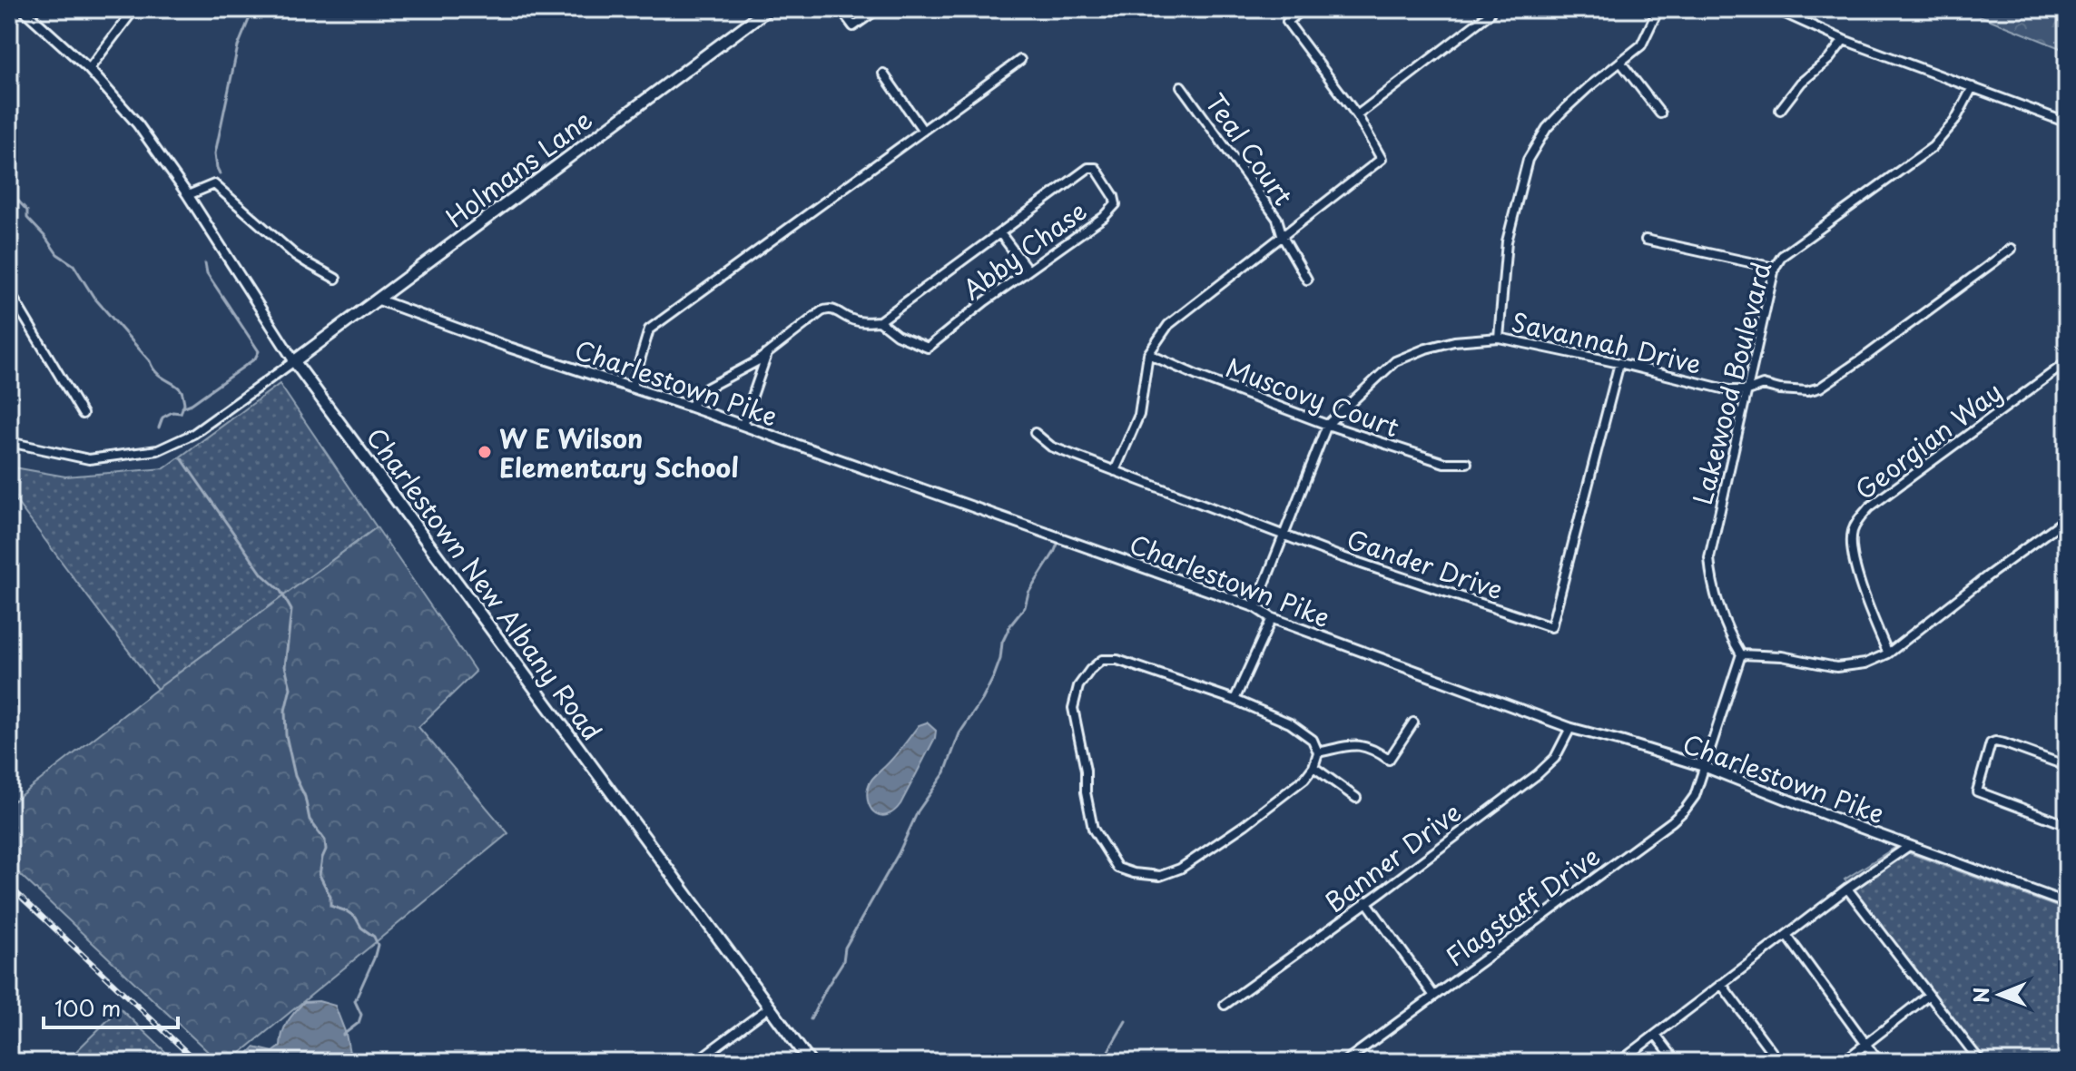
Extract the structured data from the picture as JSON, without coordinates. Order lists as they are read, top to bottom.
{
  "streets": {
    "main road": ["Holmans Lane", "Charlestown New Albany Road"],
    "street": [
      "Teal Court",
      "Abby Chase",
      "Savannah Drive",
      "Charlestown Pike",
      "Lakewood Boulevard",
      "Muscovy Court",
      "Georgian Way",
      "Gander Drive",
      "Banner Drive",
      "Flagstaff Drive"
    ]
  },
  "crossings": [
    ["Holmans Lane", "Charlestown Pike"],
    ["Holmans Lane", "Charlestown New Albany Road"],
    ["Abby Chase", "Charlestown Pike"],
    ["Savannah Drive", "Charlestown Pike"],
    ["Savannah Drive", "Lakewood Boulevard"],
    ["Savannah Drive", "Muscovy Court"],
    ["Savannah Drive", "Gander Drive"],
    ["Charlestown Pike", "Banner Drive"],
    ["Charlestown Pike", "Flagstaff Drive"]
  ],
  "places": ["W E Wilson Elementary School"],
  "scale_bar": "100 m",
  "north": "left"
}
